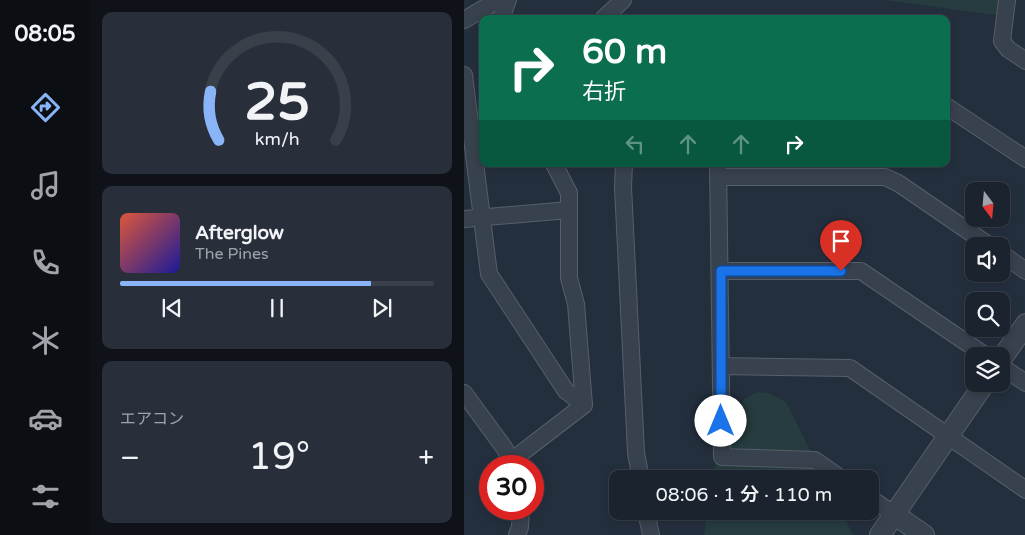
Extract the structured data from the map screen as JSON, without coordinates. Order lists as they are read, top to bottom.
{
  "north": "bottom",
  "page": {
    "tabs": "08:05",
    "turn": ["60 m", "右折"],
    "song": ["Afterglow", "The Pines"],
    "tile": "エアコン",
    "heat": ["−", "19°", "+"],
    "limit": "30",
    "trip": "08:06 · 1 分 · 110 m",
    "gauge": ["25", "km/h"]
  }
}
